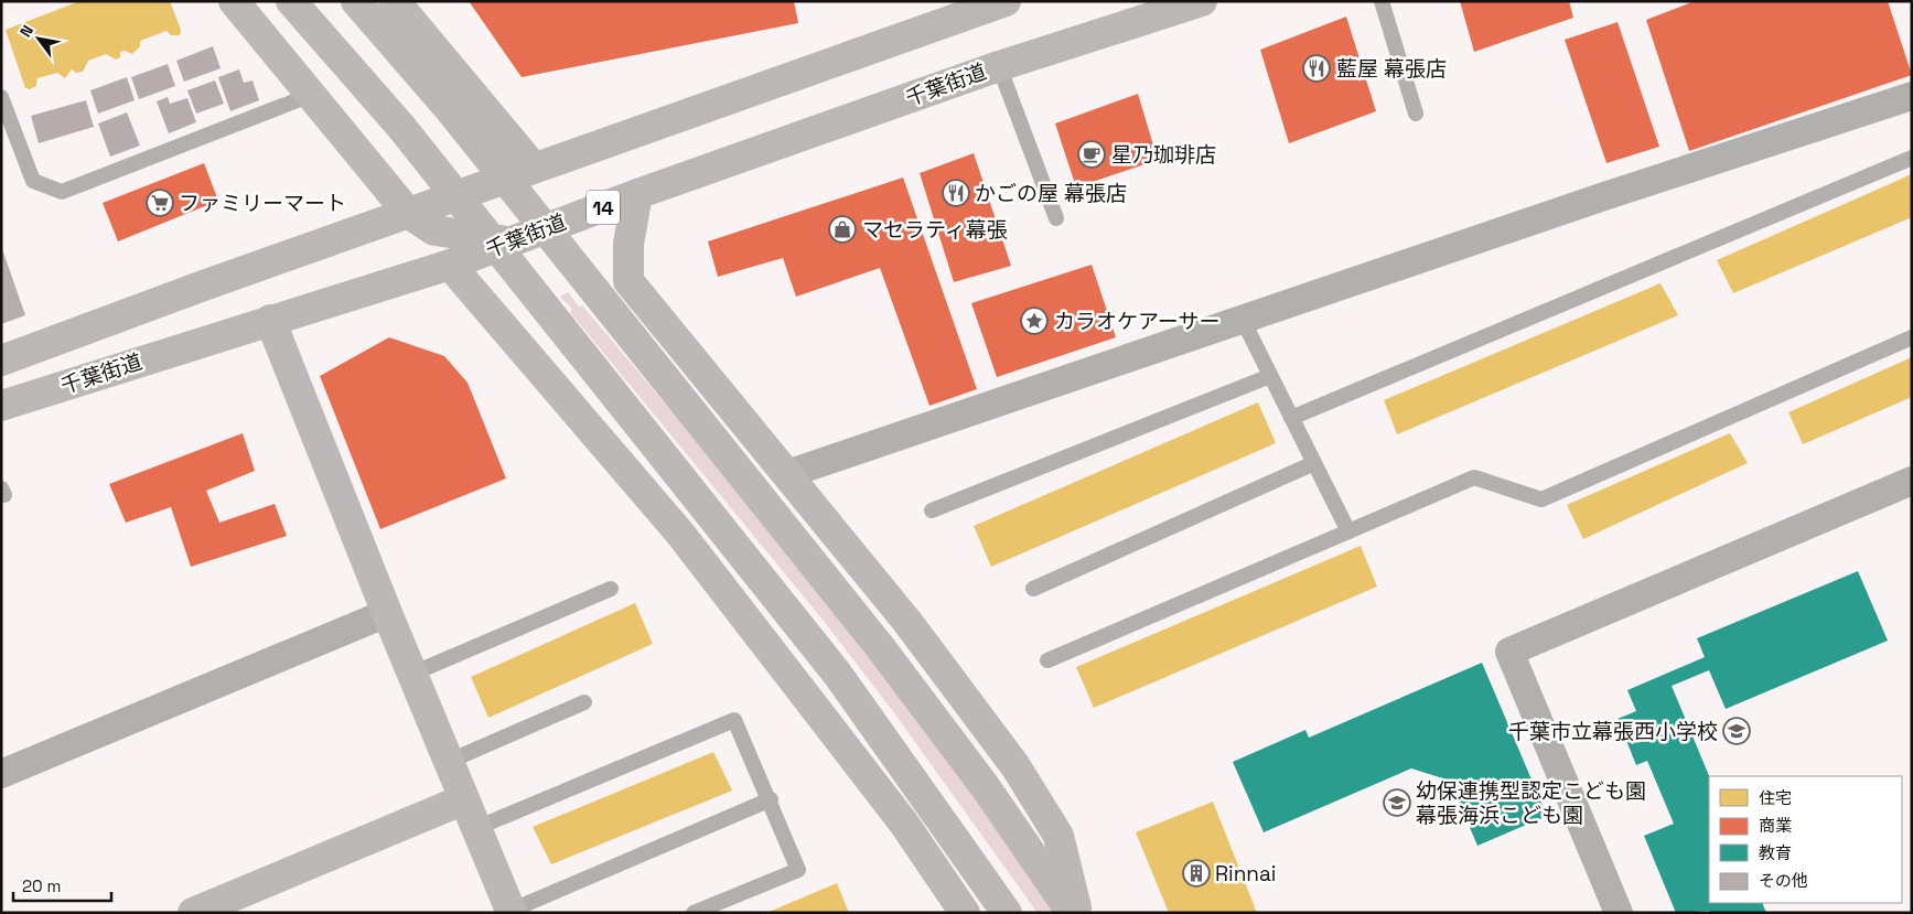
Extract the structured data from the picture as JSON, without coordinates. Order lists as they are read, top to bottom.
{
  "streets": {
    "highway": ["千葉街道", "14"]
  },
  "places": {
    "restaurant": ["藍屋 幕張店", "かごの屋 幕張店"],
    "cafe": ["星乃珈琲店"],
    "supermarket": ["ファミリーマート"],
    "shop": ["マセラティ幕張"],
    "place": ["カラオケアーサー"],
    "school or university": ["千葉市立幕張西小学校", "幼保連携型認定こども園 幕張海浜こども園"],
    "building": ["Rinnai"]
  },
  "legend": [
    "住宅",
    "商業",
    "教育",
    "その他"
  ],
  "scale_bar": "20 m",
  "north": "top left"
}
